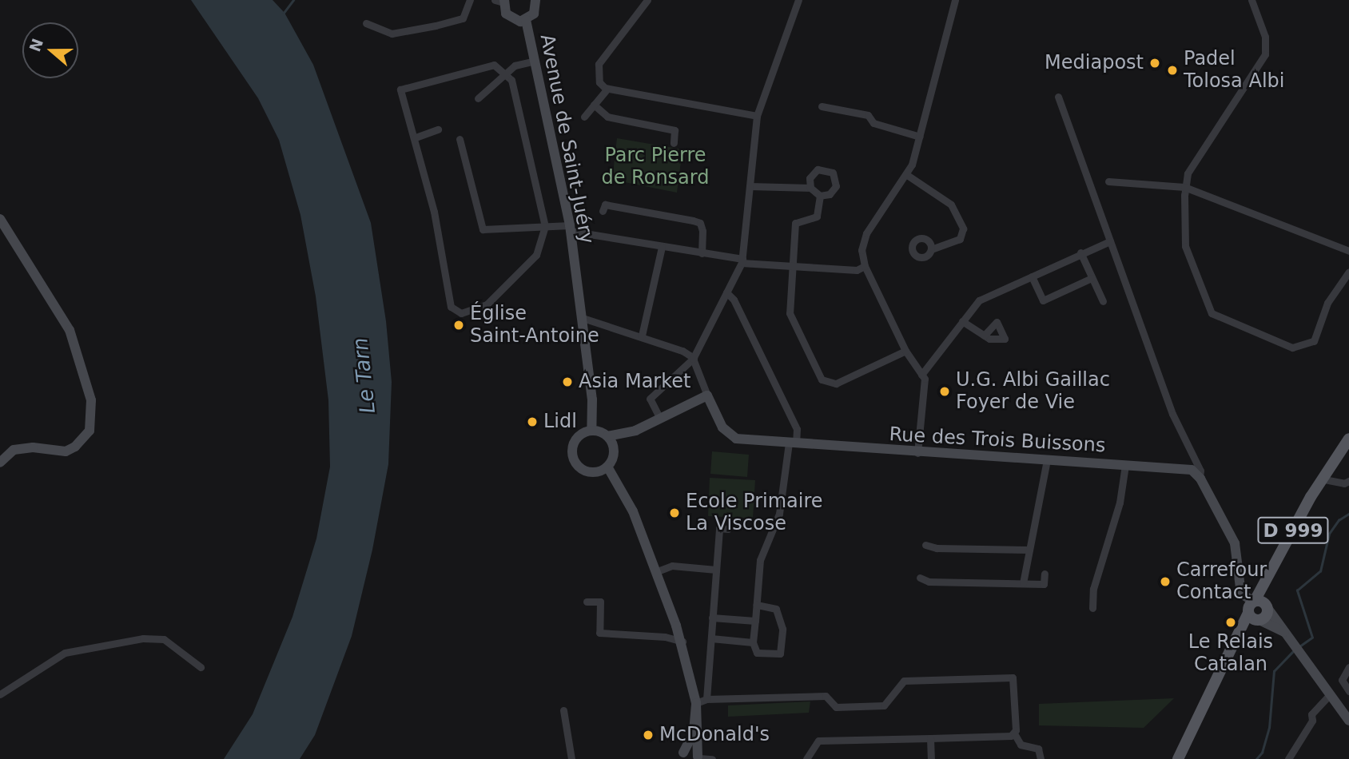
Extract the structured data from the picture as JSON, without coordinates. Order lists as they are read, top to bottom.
{
  "streets": {
    "main road": ["D 999"],
    "street": ["Avenue de Saint-Juéry", "Rue des Trois Buissons"]
  },
  "water": ["Le Tarn"],
  "parks": ["Parc Pierre de Ronsard"],
  "places": [
    "Mediapost",
    "Padel Tolosa Albi",
    "Église Saint-Antoine",
    "Asia Market",
    "U.G. Albi Gaillac Foyer de Vie",
    "Lidl",
    "Ecole Primaire La Viscose",
    "Carrefour Contact",
    "Le Relais Catalan",
    "McDonald's"
  ],
  "north": "left"
}
